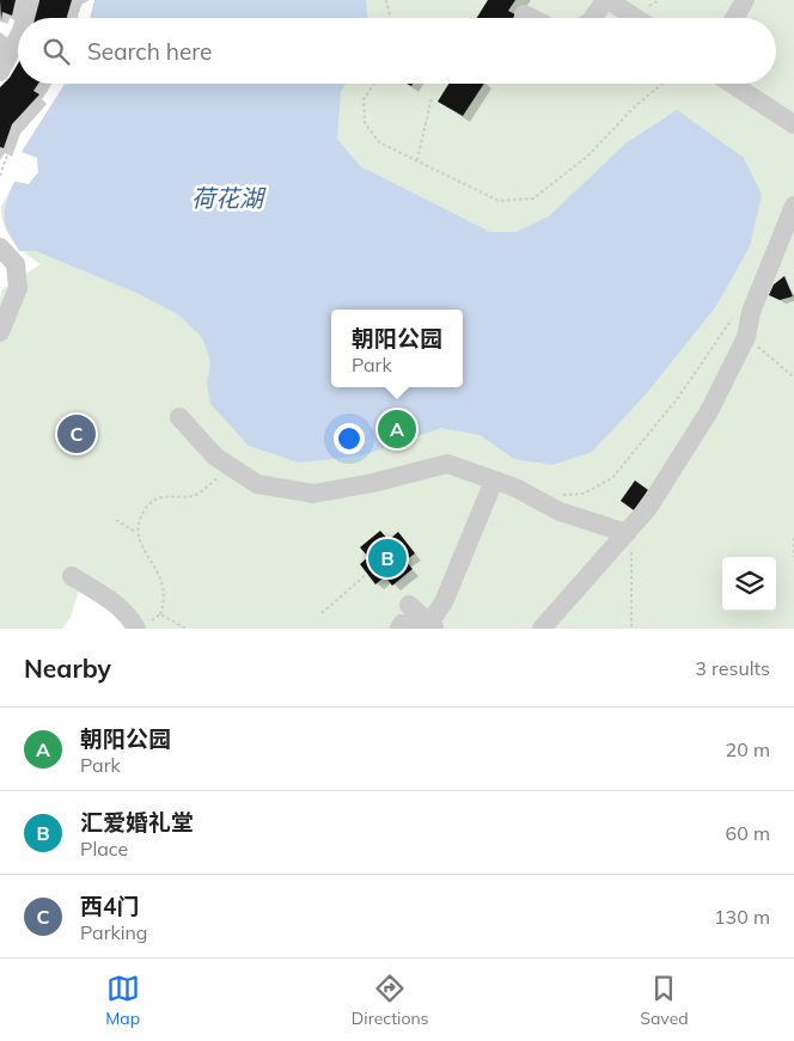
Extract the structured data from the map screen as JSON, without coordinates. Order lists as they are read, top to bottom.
{
  "water": ["荷花湖"],
  "page": {
    "search": "Search here",
    "popup": ["朝阳公园", "Park"],
    "pins": ["A", "C", "B"],
    "heading": ["Nearby", "3 results"],
    "list": [
      {
        "mark": "A",
        "name": "朝阳公园",
        "note": "Park",
        "value": "20 m"
      },
      {
        "mark": "B",
        "name": "汇爱婚礼堂",
        "note": "Place",
        "value": "60 m"
      },
      {
        "mark": "C",
        "name": "西4门",
        "note": "Parking",
        "value": "130 m"
      }
    ],
    "nav": ["Map", "Directions", "Saved"]
  }
}
